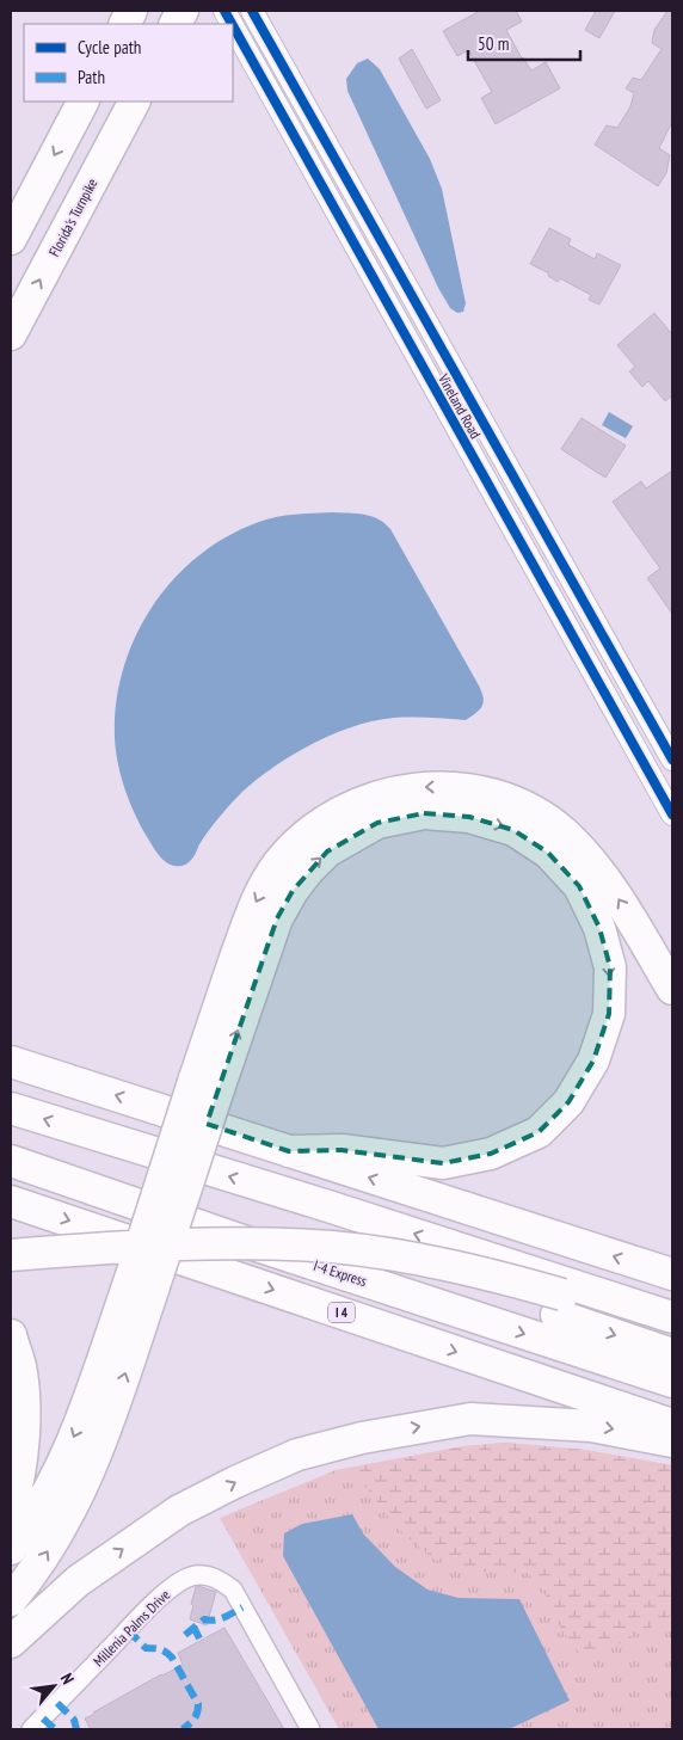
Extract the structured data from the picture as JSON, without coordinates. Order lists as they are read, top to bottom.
{
  "streets": {
    "highway": ["Florida's Turnpike", "I-4 Express", "I 4"],
    "street": ["Vineland Road", "Millenia Palms Drive"]
  },
  "legend": ["Cycle path", "Path"],
  "scale_bar": "50 m",
  "north": "top right"
}
